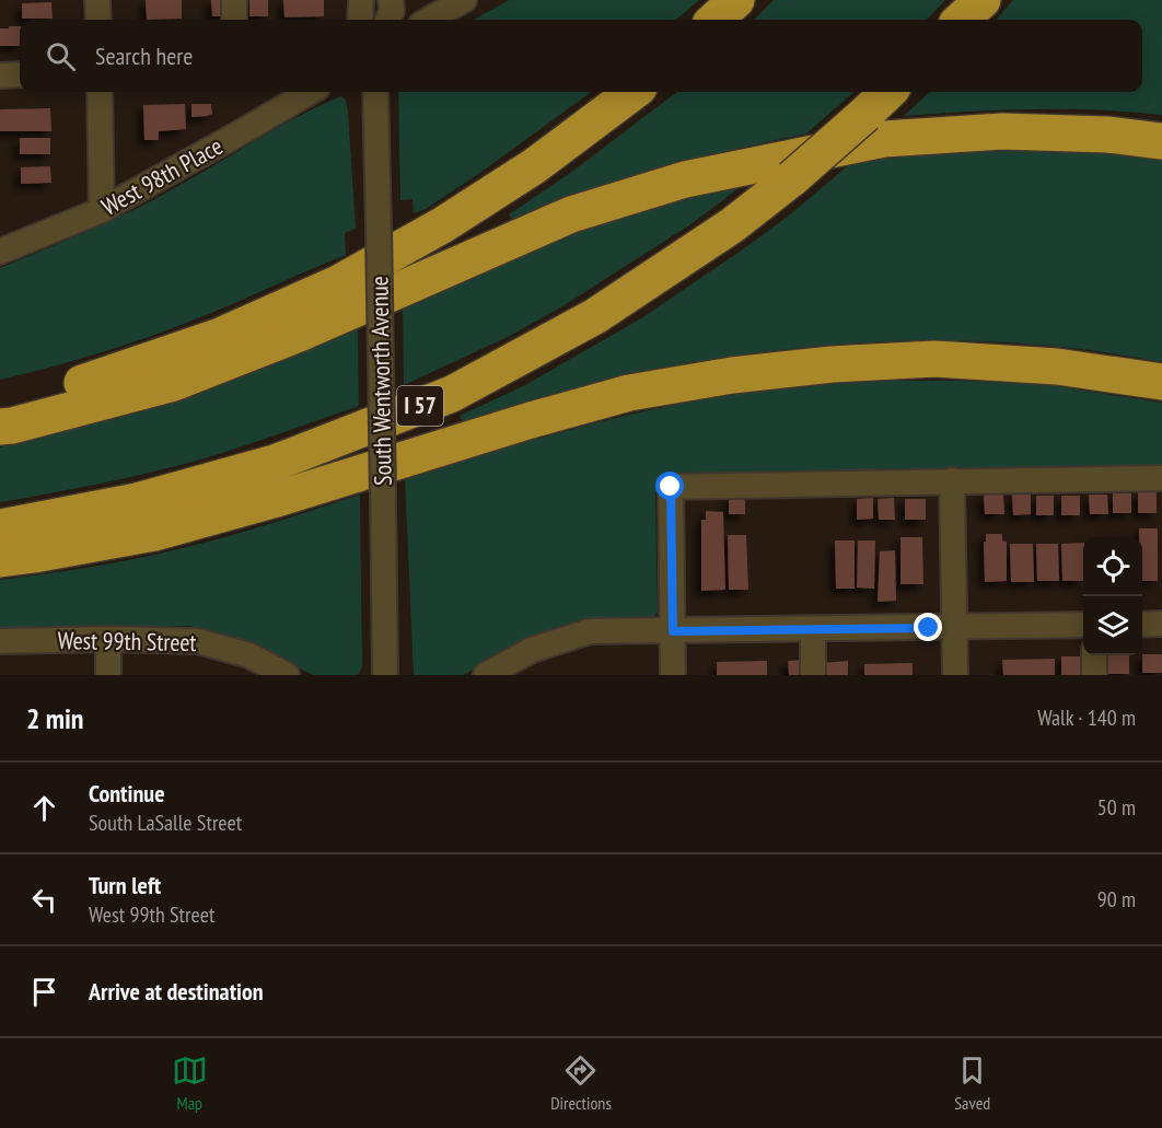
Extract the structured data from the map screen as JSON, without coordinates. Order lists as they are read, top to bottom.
{
  "streets": {
    "highway": ["I 57"],
    "street": ["West 98th Place", "South Wentworth Avenue", "West 99th Street"]
  },
  "page": {
    "search": "Search here",
    "heading": ["2 min", "Walk · 140 m"],
    "list": [
      ["Continue", "South LaSalle Street", "50 m"],
      ["Turn left", "West 99th Street", "90 m"],
      "Arrive at destination"
    ],
    "nav": ["Map", "Directions", "Saved"]
  }
}
